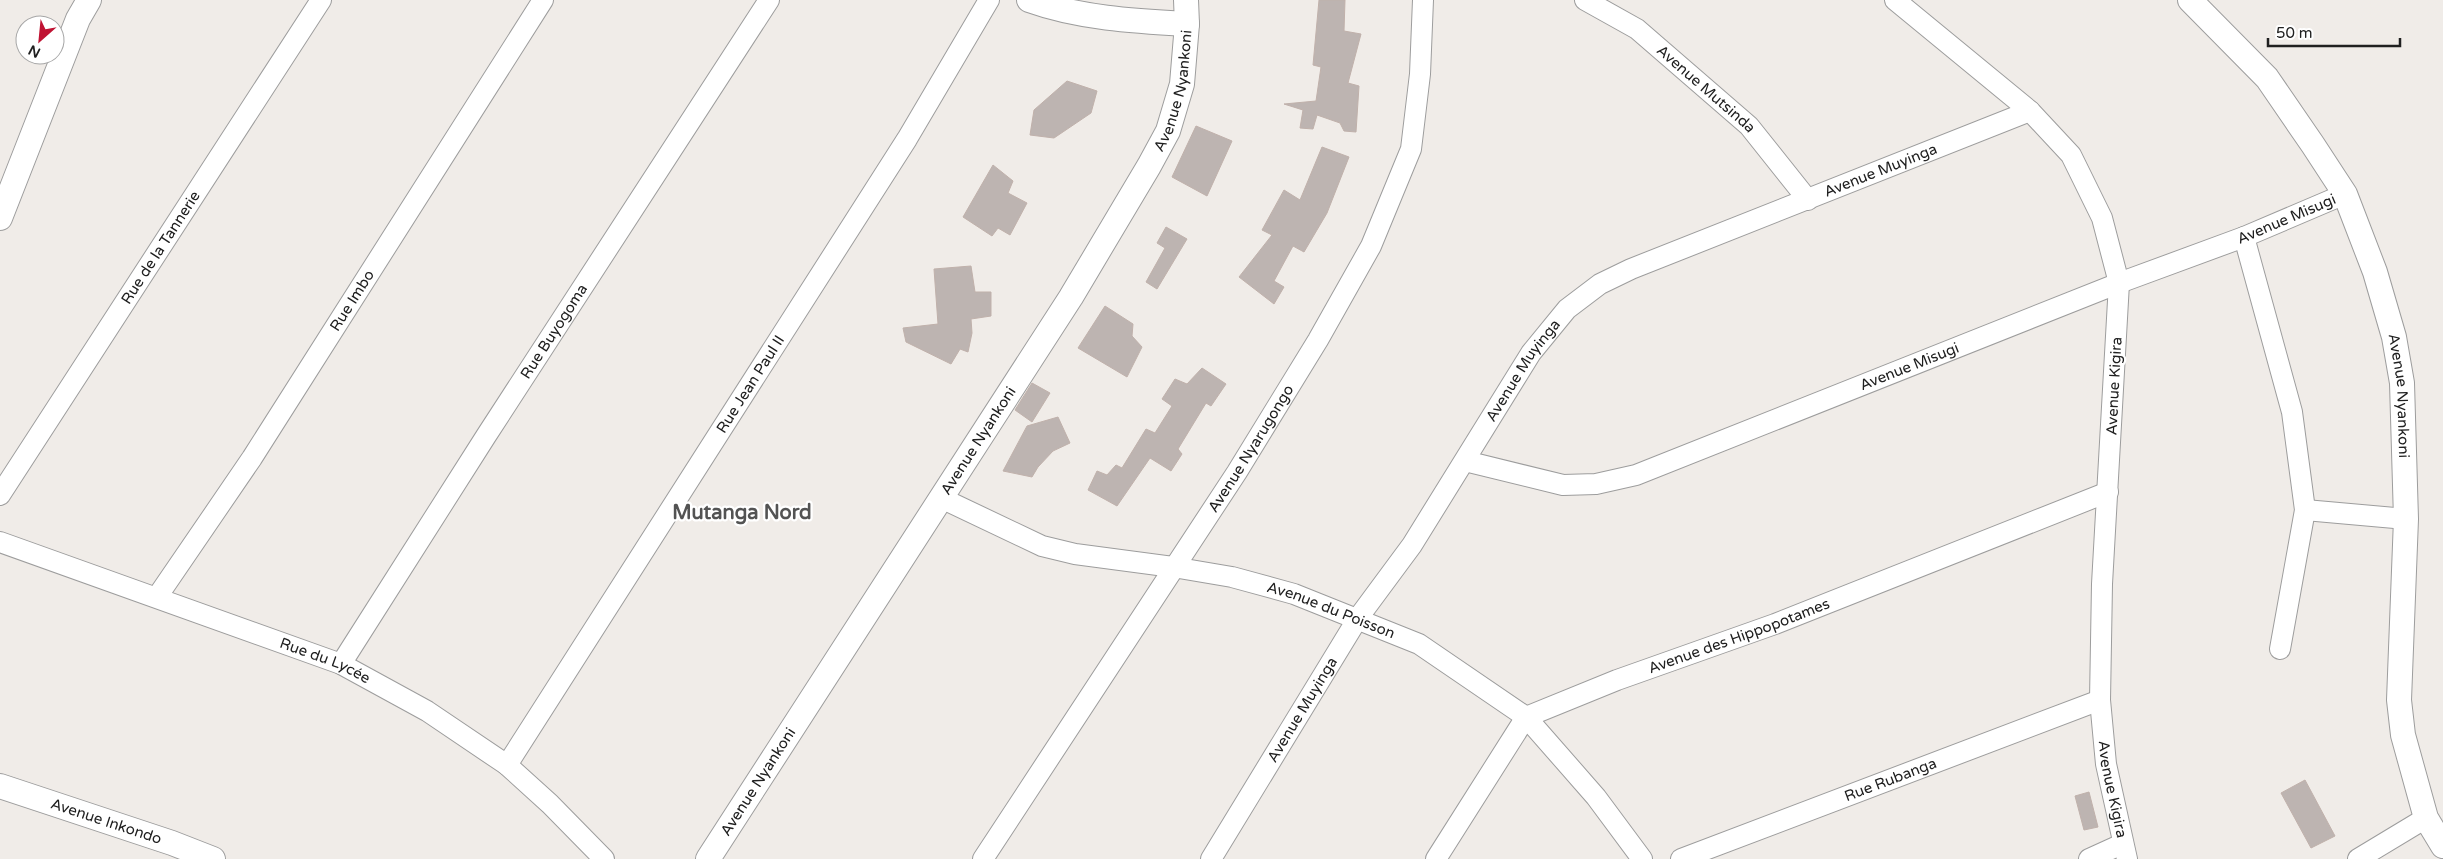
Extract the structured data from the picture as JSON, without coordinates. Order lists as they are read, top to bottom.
{
  "streets": {
    "street": [
      "Avenue Nyankoni",
      "Avenue Mutsinda",
      "Avenue Muyinga",
      "Avenue Misugi",
      "Rue de la Tannerie",
      "Rue Imbo",
      "Rue Buyogoma",
      "Rue Jean Paul II",
      "Avenue Kigira",
      "Avenue Nyarugongo",
      "Avenue du Poisson",
      "Avenue des Hippopotames",
      "Rue du Lycée",
      "Rue Rubanga",
      "Avenue Inkondo"
    ]
  },
  "crossings": [
    ["Avenue Nyankoni", "Avenue Misugi"],
    ["Avenue Nyankoni", "Avenue du Poisson"],
    ["Avenue Mutsinda", "Avenue Muyinga"],
    ["Avenue Muyinga", "Avenue Misugi"],
    ["Avenue Muyinga", "Avenue Kigira"],
    ["Avenue Muyinga", "Avenue du Poisson"],
    ["Avenue Misugi", "Avenue Kigira"],
    ["Rue Imbo", "Rue du Lycée"],
    ["Rue Buyogoma", "Rue du Lycée"],
    ["Rue Jean Paul II", "Rue du Lycée"],
    ["Avenue Kigira", "Avenue des Hippopotames"],
    ["Avenue Kigira", "Rue Rubanga"],
    ["Avenue Nyarugongo", "Avenue du Poisson"],
    ["Avenue du Poisson", "Avenue des Hippopotames"]
  ],
  "districts": ["Mutanga Nord"],
  "scale_bar": "50 m",
  "north": "bottom left"
}
